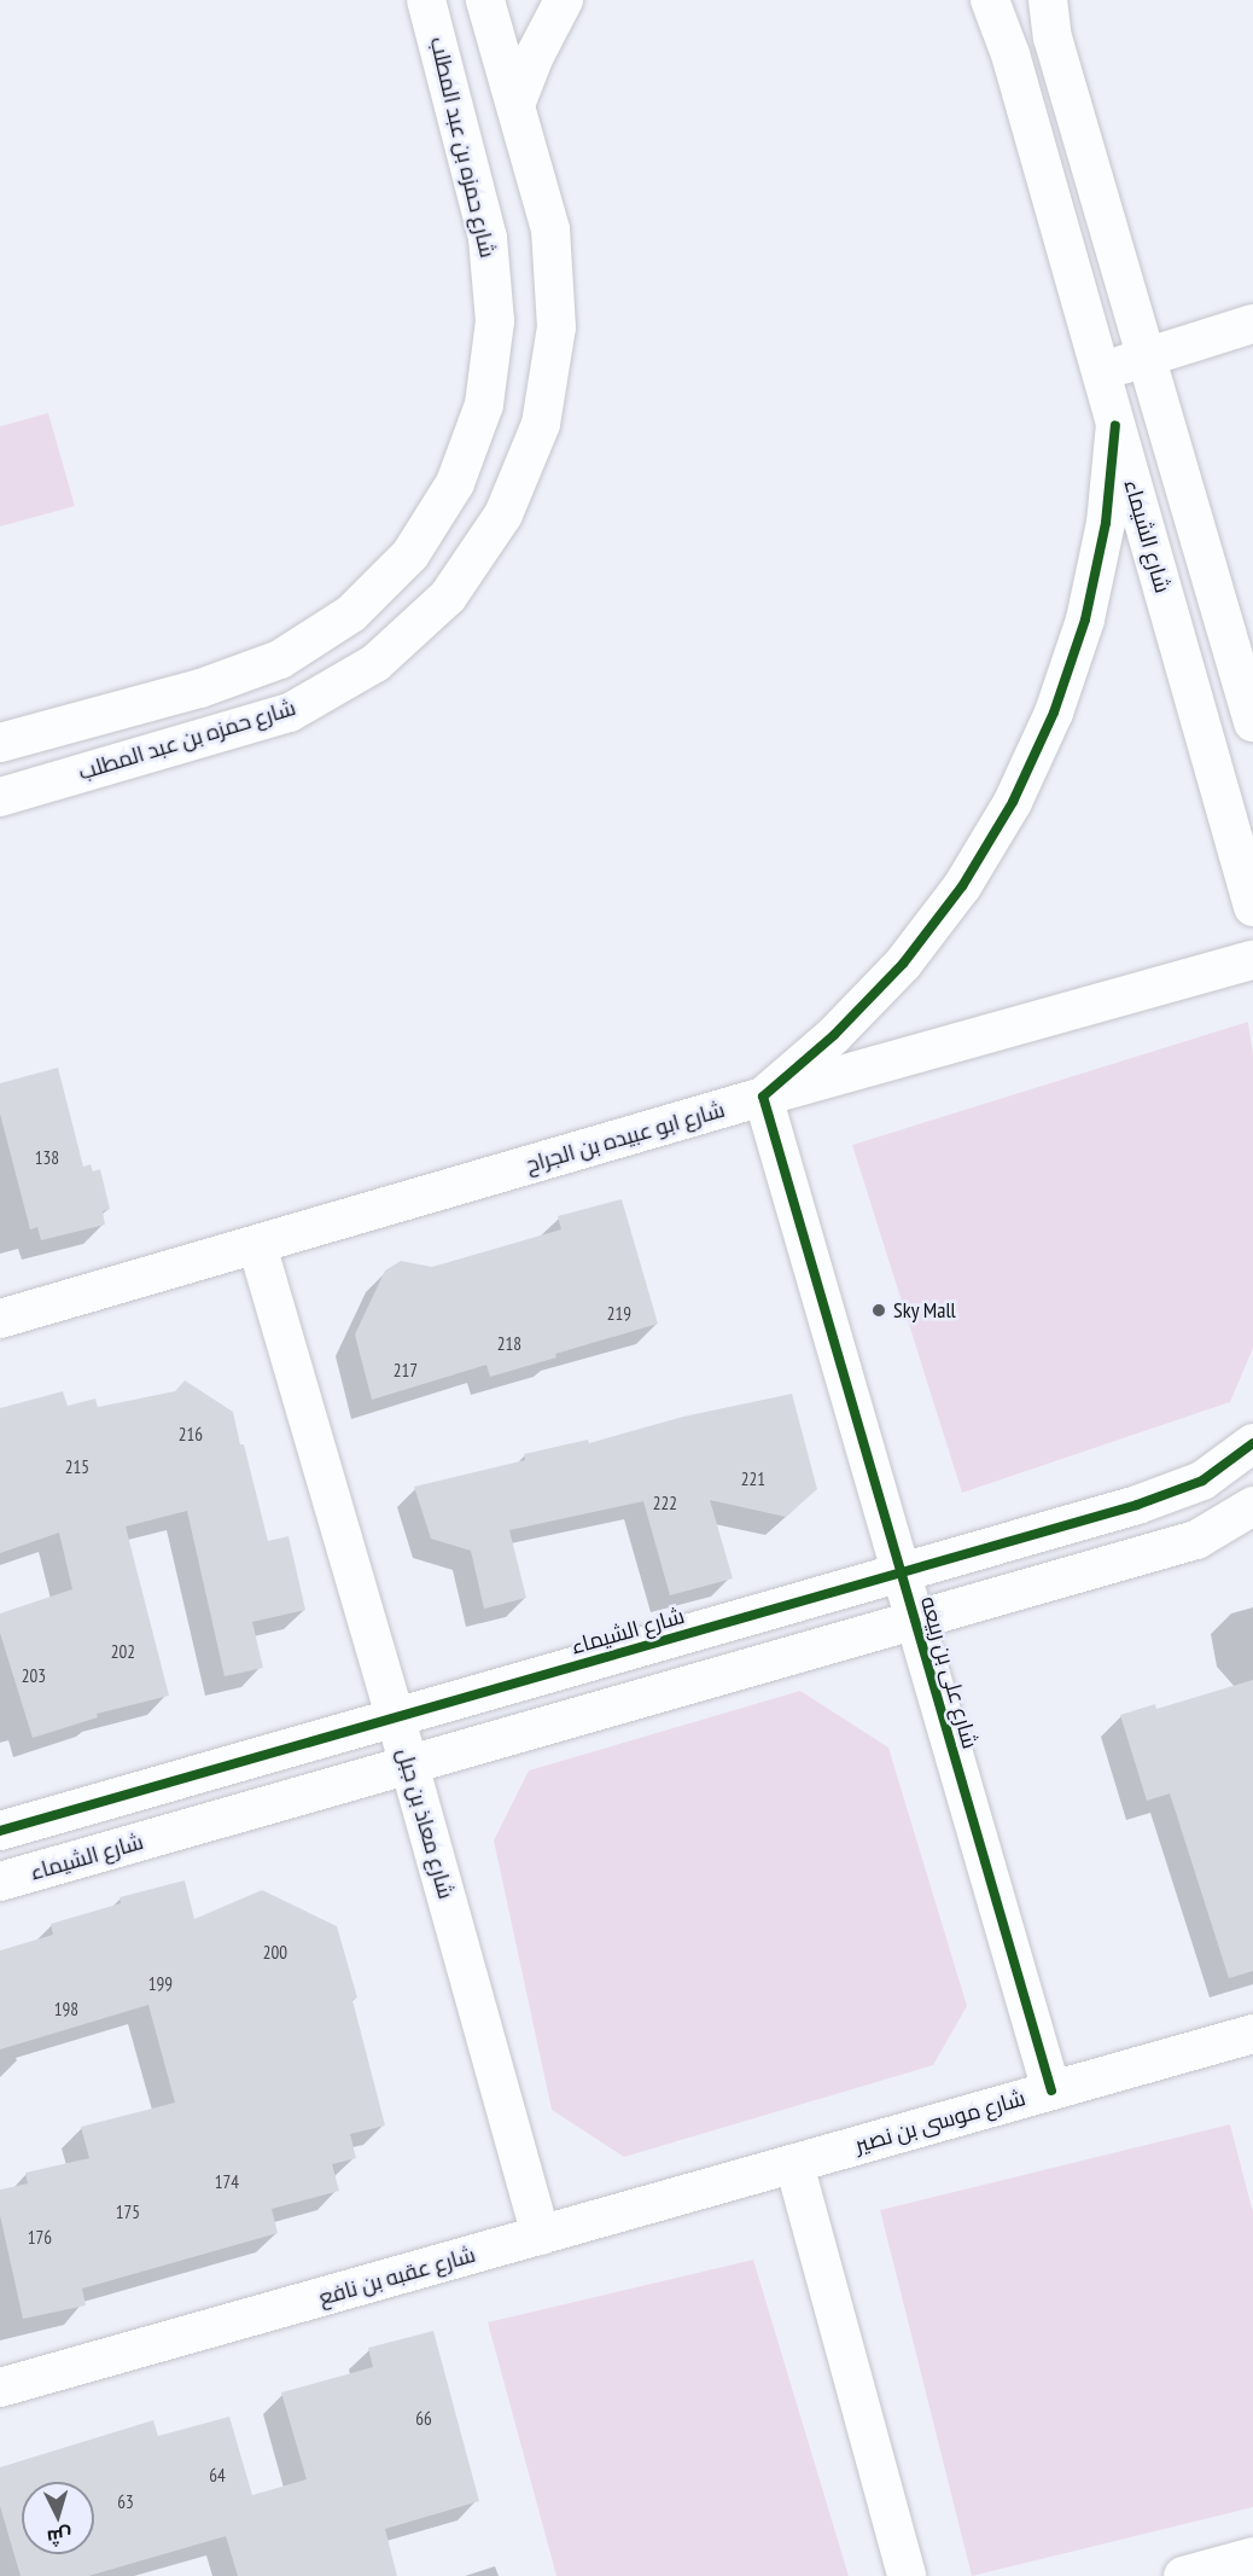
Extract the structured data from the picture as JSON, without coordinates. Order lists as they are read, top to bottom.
{
  "streets": {
    "street": [
      "شارع حمزه بن عبد المطلب",
      "شارع الشيماء",
      "شارع ابو عبيده بن الجراح",
      "شارع على بن ربيعه",
      "شارع معاذ بن جبل",
      "شارع موسى بن نصير",
      "شارع عقبه بن نافع"
    ]
  },
  "crossings": [
    ["شارع الشيماء", "شارع على بن ربيعه"],
    ["شارع الشيماء", "شارع معاذ بن جبل"],
    ["شارع ابو عبيده بن الجراح", "شارع على بن ربيعه"],
    ["شارع ابو عبيده بن الجراح", "شارع معاذ بن جبل"],
    ["شارع على بن ربيعه", "شارع موسى بن نصير"],
    ["شارع معاذ بن جبل", "شارع عقبه بن نافع"],
    ["شارع موسى بن نصير", "شارع عقبه بن نافع"]
  ],
  "places": ["Sky Mall"],
  "house_numbers": [
    "138",
    "219",
    "218",
    "217",
    "216",
    "215",
    "221",
    "222",
    "202",
    "203",
    "200",
    "199",
    "198",
    "174",
    "175",
    "176",
    "66",
    "64",
    "63"
  ],
  "north": "bottom"
}
